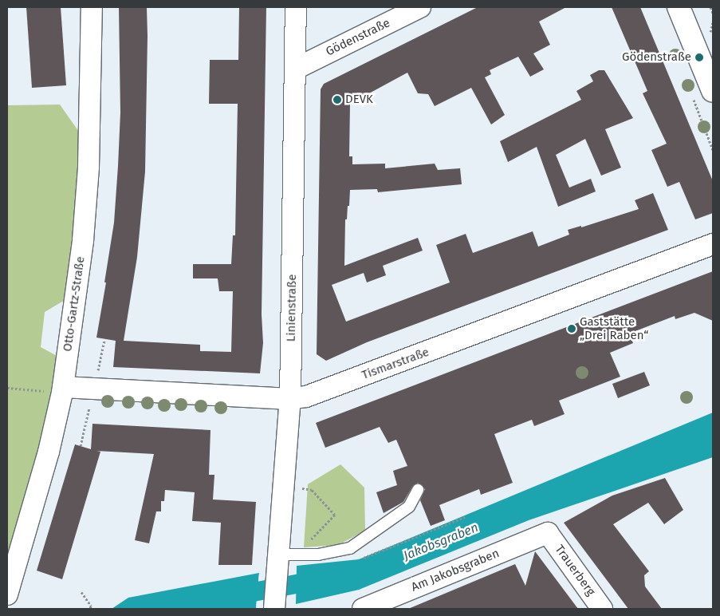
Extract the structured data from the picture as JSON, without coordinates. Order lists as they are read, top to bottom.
{
  "streets": {
    "street": [
      "Gödenstraße",
      "Otto-Gartz-Straße",
      "Linienstraße",
      "Tismarstraße",
      "Am Jakobsgraben",
      "Trauerberg"
    ]
  },
  "crossings": [
    ["Gödenstraße", "Linienstraße"],
    ["Otto-Gartz-Straße", "Tismarstraße"],
    ["Linienstraße", "Tismarstraße"],
    ["Am Jakobsgraben", "Trauerberg"]
  ],
  "water": ["Jakobsgraben"],
  "places": ["Gödenstraße", "DEVK", "Gaststätte „Drei Raben“"]
}
